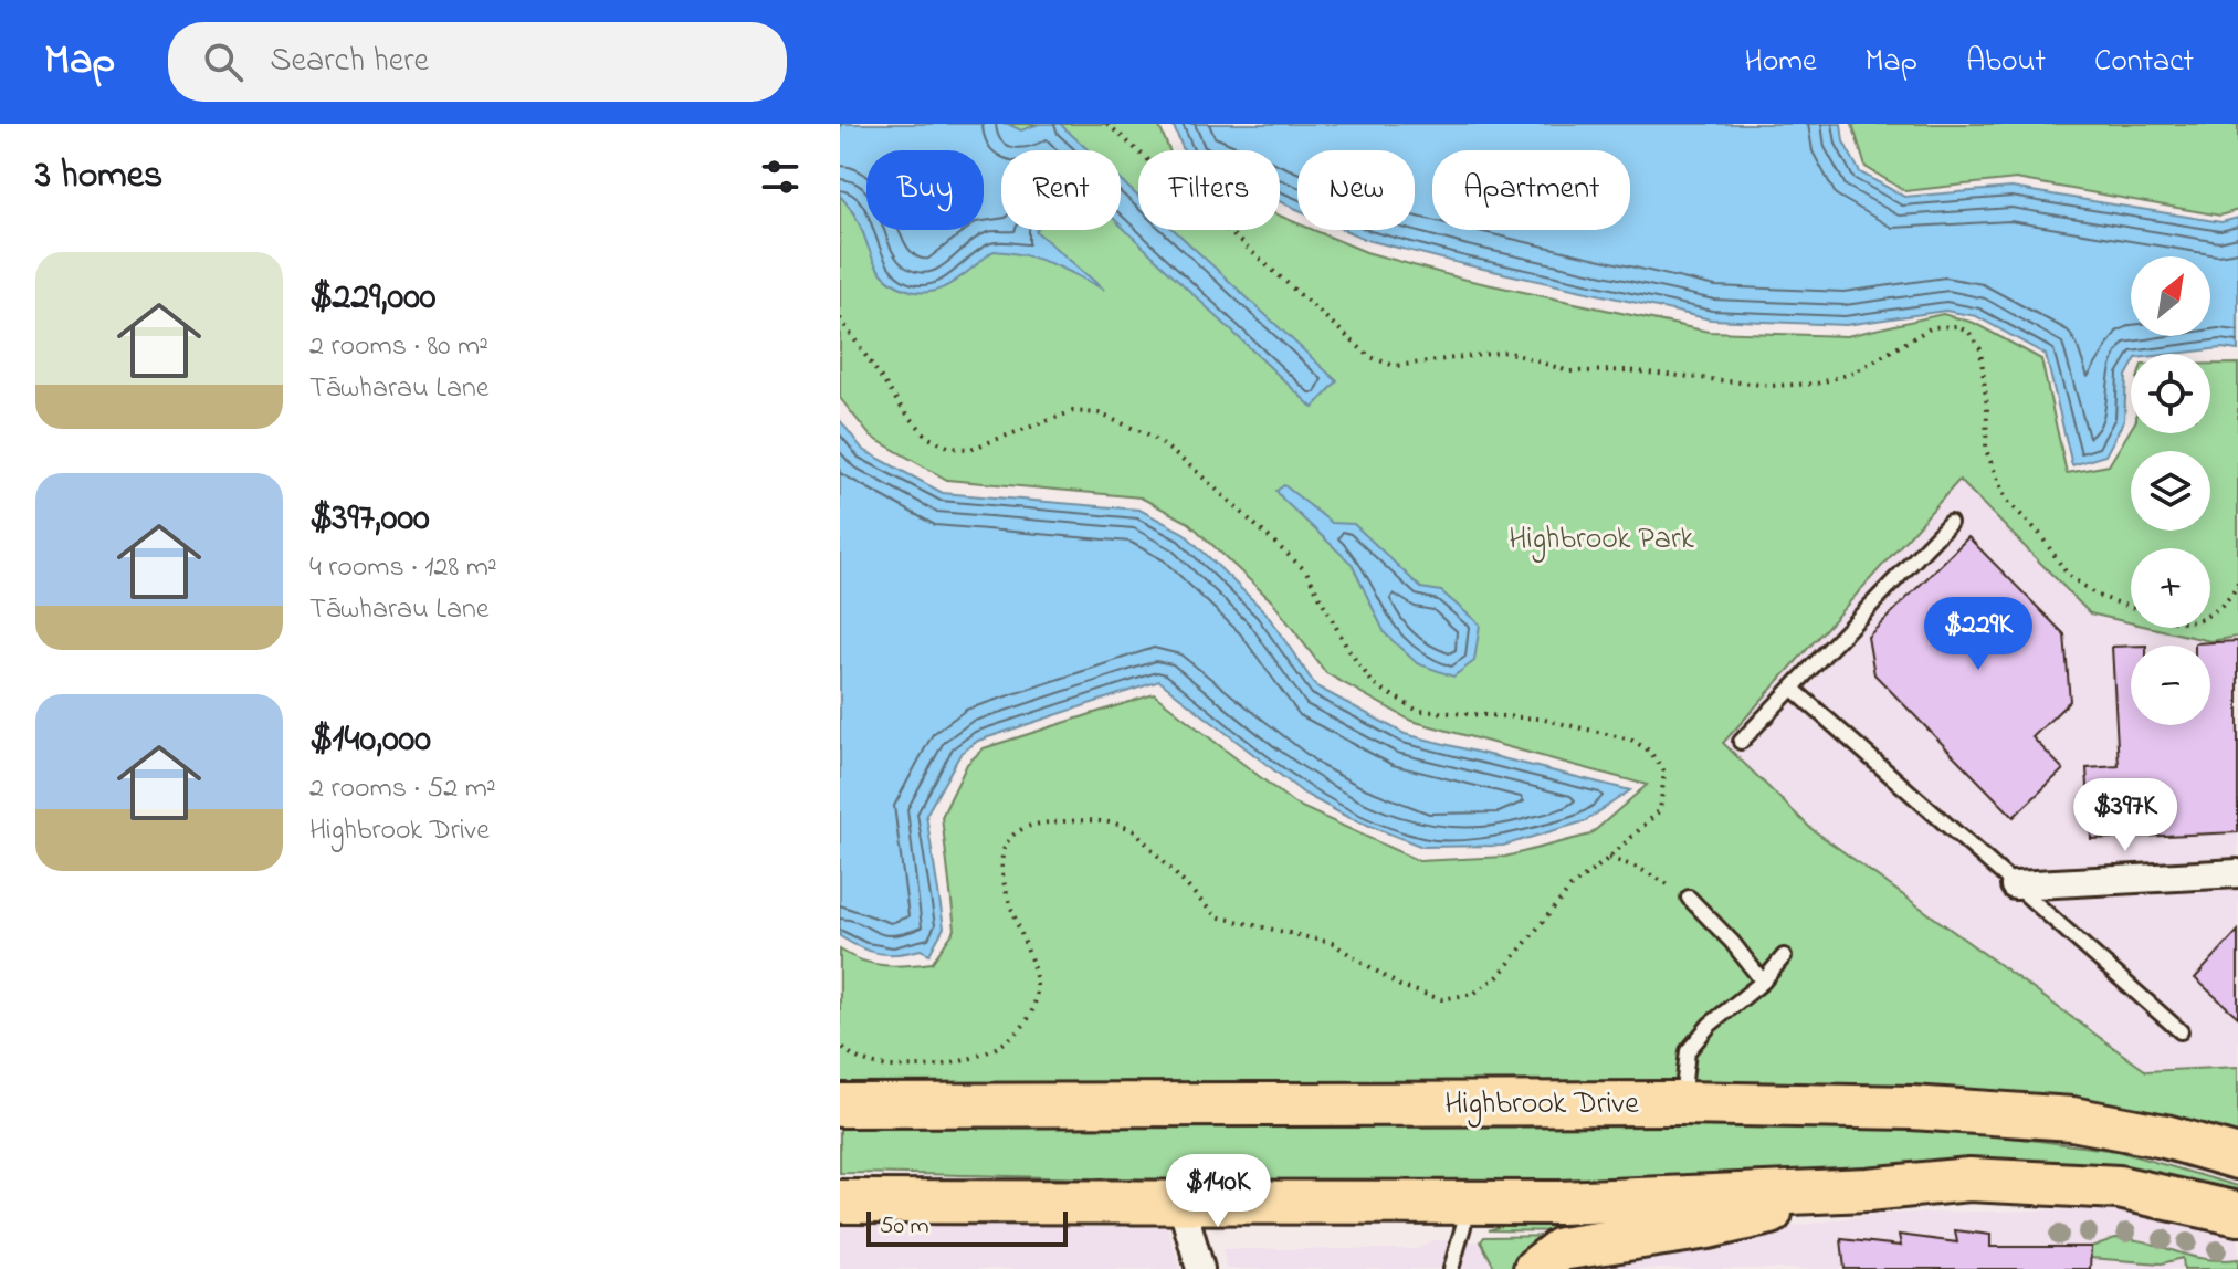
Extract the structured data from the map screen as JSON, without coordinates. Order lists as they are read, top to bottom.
{
  "streets": {
    "main road": ["Highbrook Drive"]
  },
  "parks": ["Highbrook Park"],
  "scale_bar": "50 m",
  "north": "top right",
  "page": {
    "header": "Map",
    "search": "Search here",
    "nav": [
      "Home",
      "Map",
      "About",
      "Contact"
    ],
    "heading": "3 homes",
    "chip": [
      "Buy",
      "Rent",
      "Filters",
      "New",
      "Apartment"
    ],
    "list": [
      {
        "name": "$229,000",
        "note": "2 rooms · 80 m² · Tāwharau Lane"
      },
      {
        "name": "$397,000",
        "note": "4 rooms · 128 m² · Tāwharau Lane"
      },
      {
        "name": "$140,000",
        "note": "2 rooms · 52 m² · Highbrook Drive"
      }
    ],
    "map_buttons": ["+", "−"],
    "price": ["$229K", "$397K", "$140K"],
    "scale": "50 m"
  }
}
